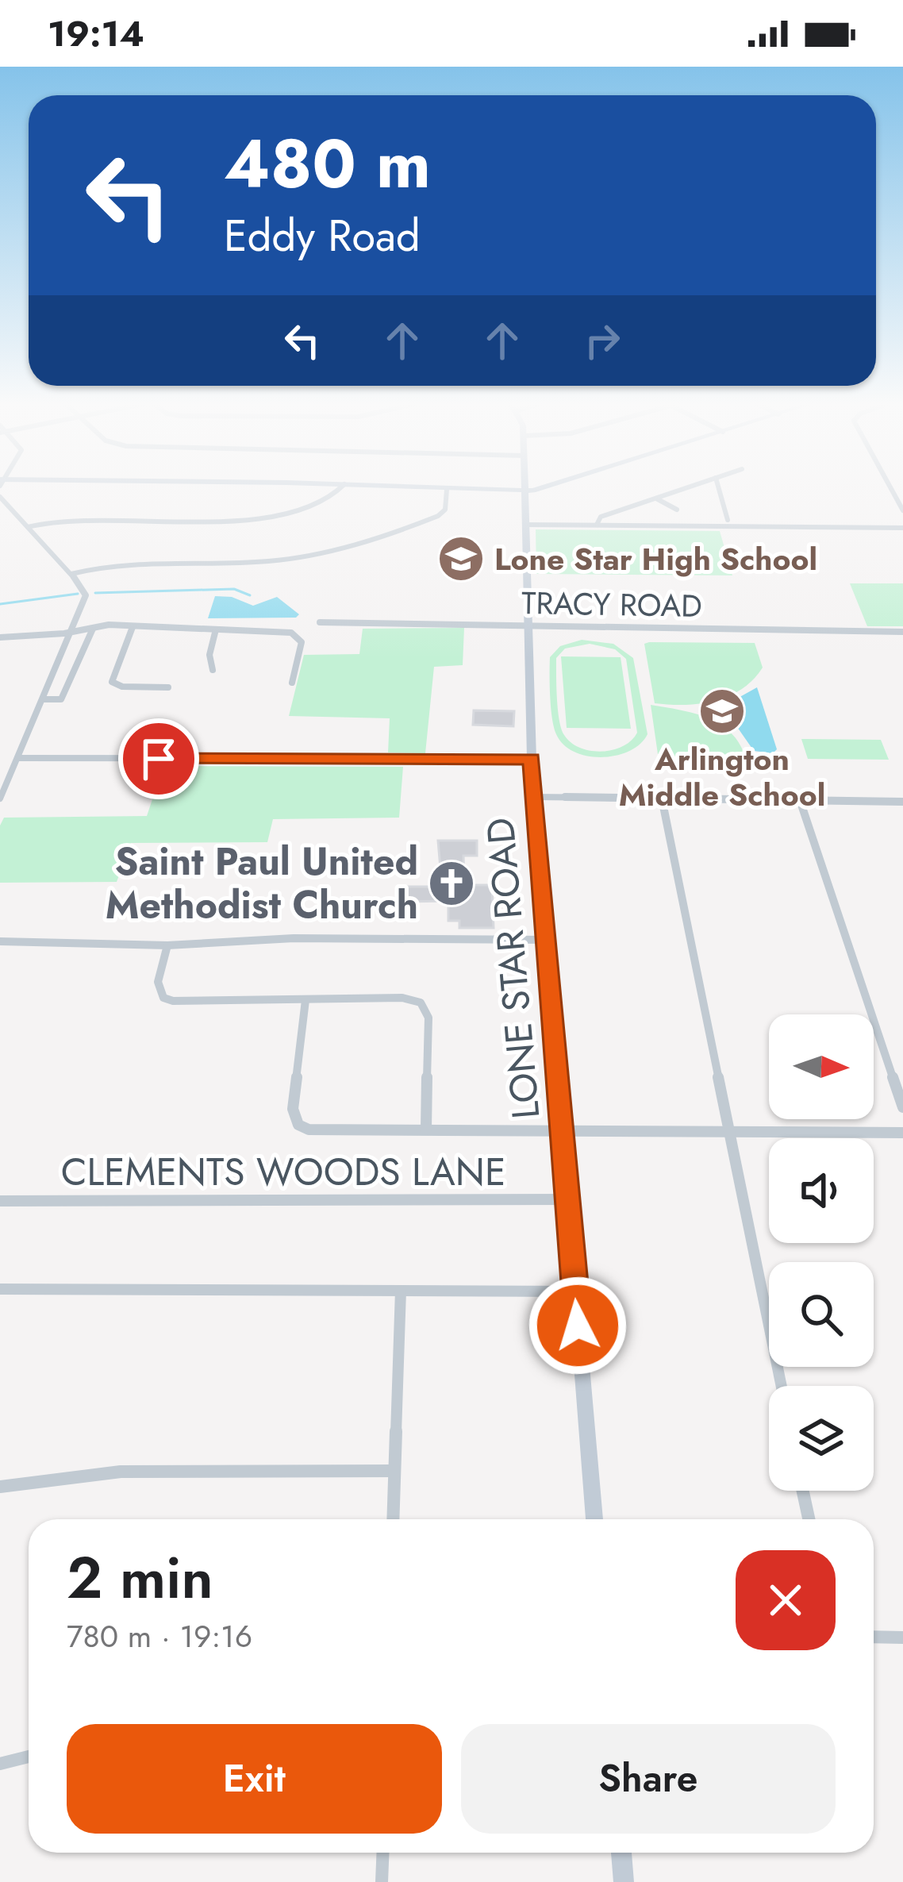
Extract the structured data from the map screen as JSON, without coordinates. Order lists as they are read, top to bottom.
{
  "streets": {
    "street": ["TRACY ROAD", "LONE STAR ROAD", "CLEMENTS WOODS LANE"]
  },
  "crossings": [
    ["TRACY ROAD", "LONE STAR ROAD"],
    ["LONE STAR ROAD", "CLEMENTS WOODS LANE"]
  ],
  "places": {
    "school or university": ["Lone Star High School", "Arlington Middle School"],
    "church": ["Saint Paul United Methodist Church"]
  },
  "north": "right",
  "page": {
    "status": "19:14",
    "turn": ["480 m", "Eddy Road"],
    "heading": ["2 min", "780 m · 19:16"],
    "buttons": ["Exit", "Share"]
  }
}
